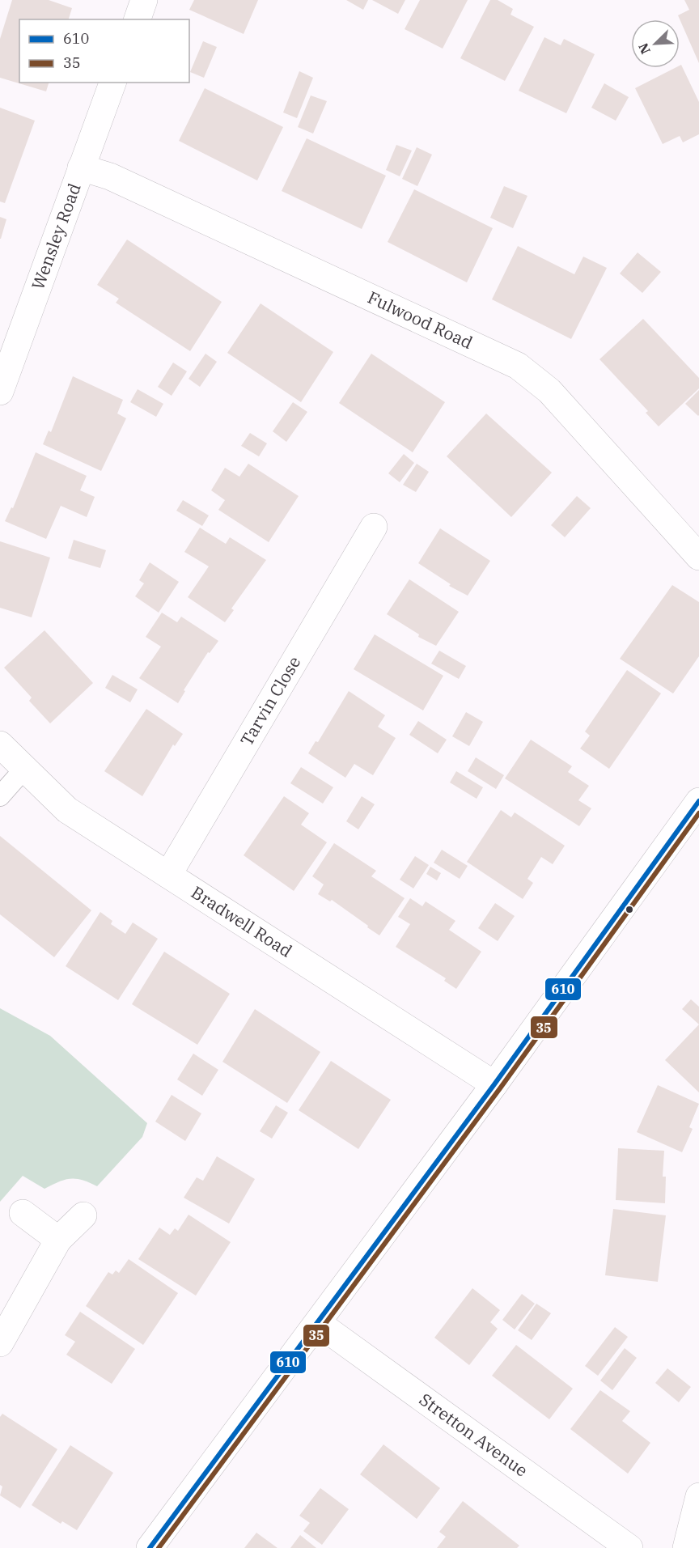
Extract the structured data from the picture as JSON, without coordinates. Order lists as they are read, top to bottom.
{
  "streets": {
    "street": [
      "Wensley Road",
      "Fulwood Road",
      "Tarvin Close",
      "Bradwell Road",
      "Stretton Avenue"
    ]
  },
  "crossings": [
    ["Wensley Road", "Fulwood Road"],
    ["Tarvin Close", "Bradwell Road"]
  ],
  "lines": ["transit line 610", "transit line 35"],
  "legend": ["610", "35"],
  "north": "bottom left"
}
